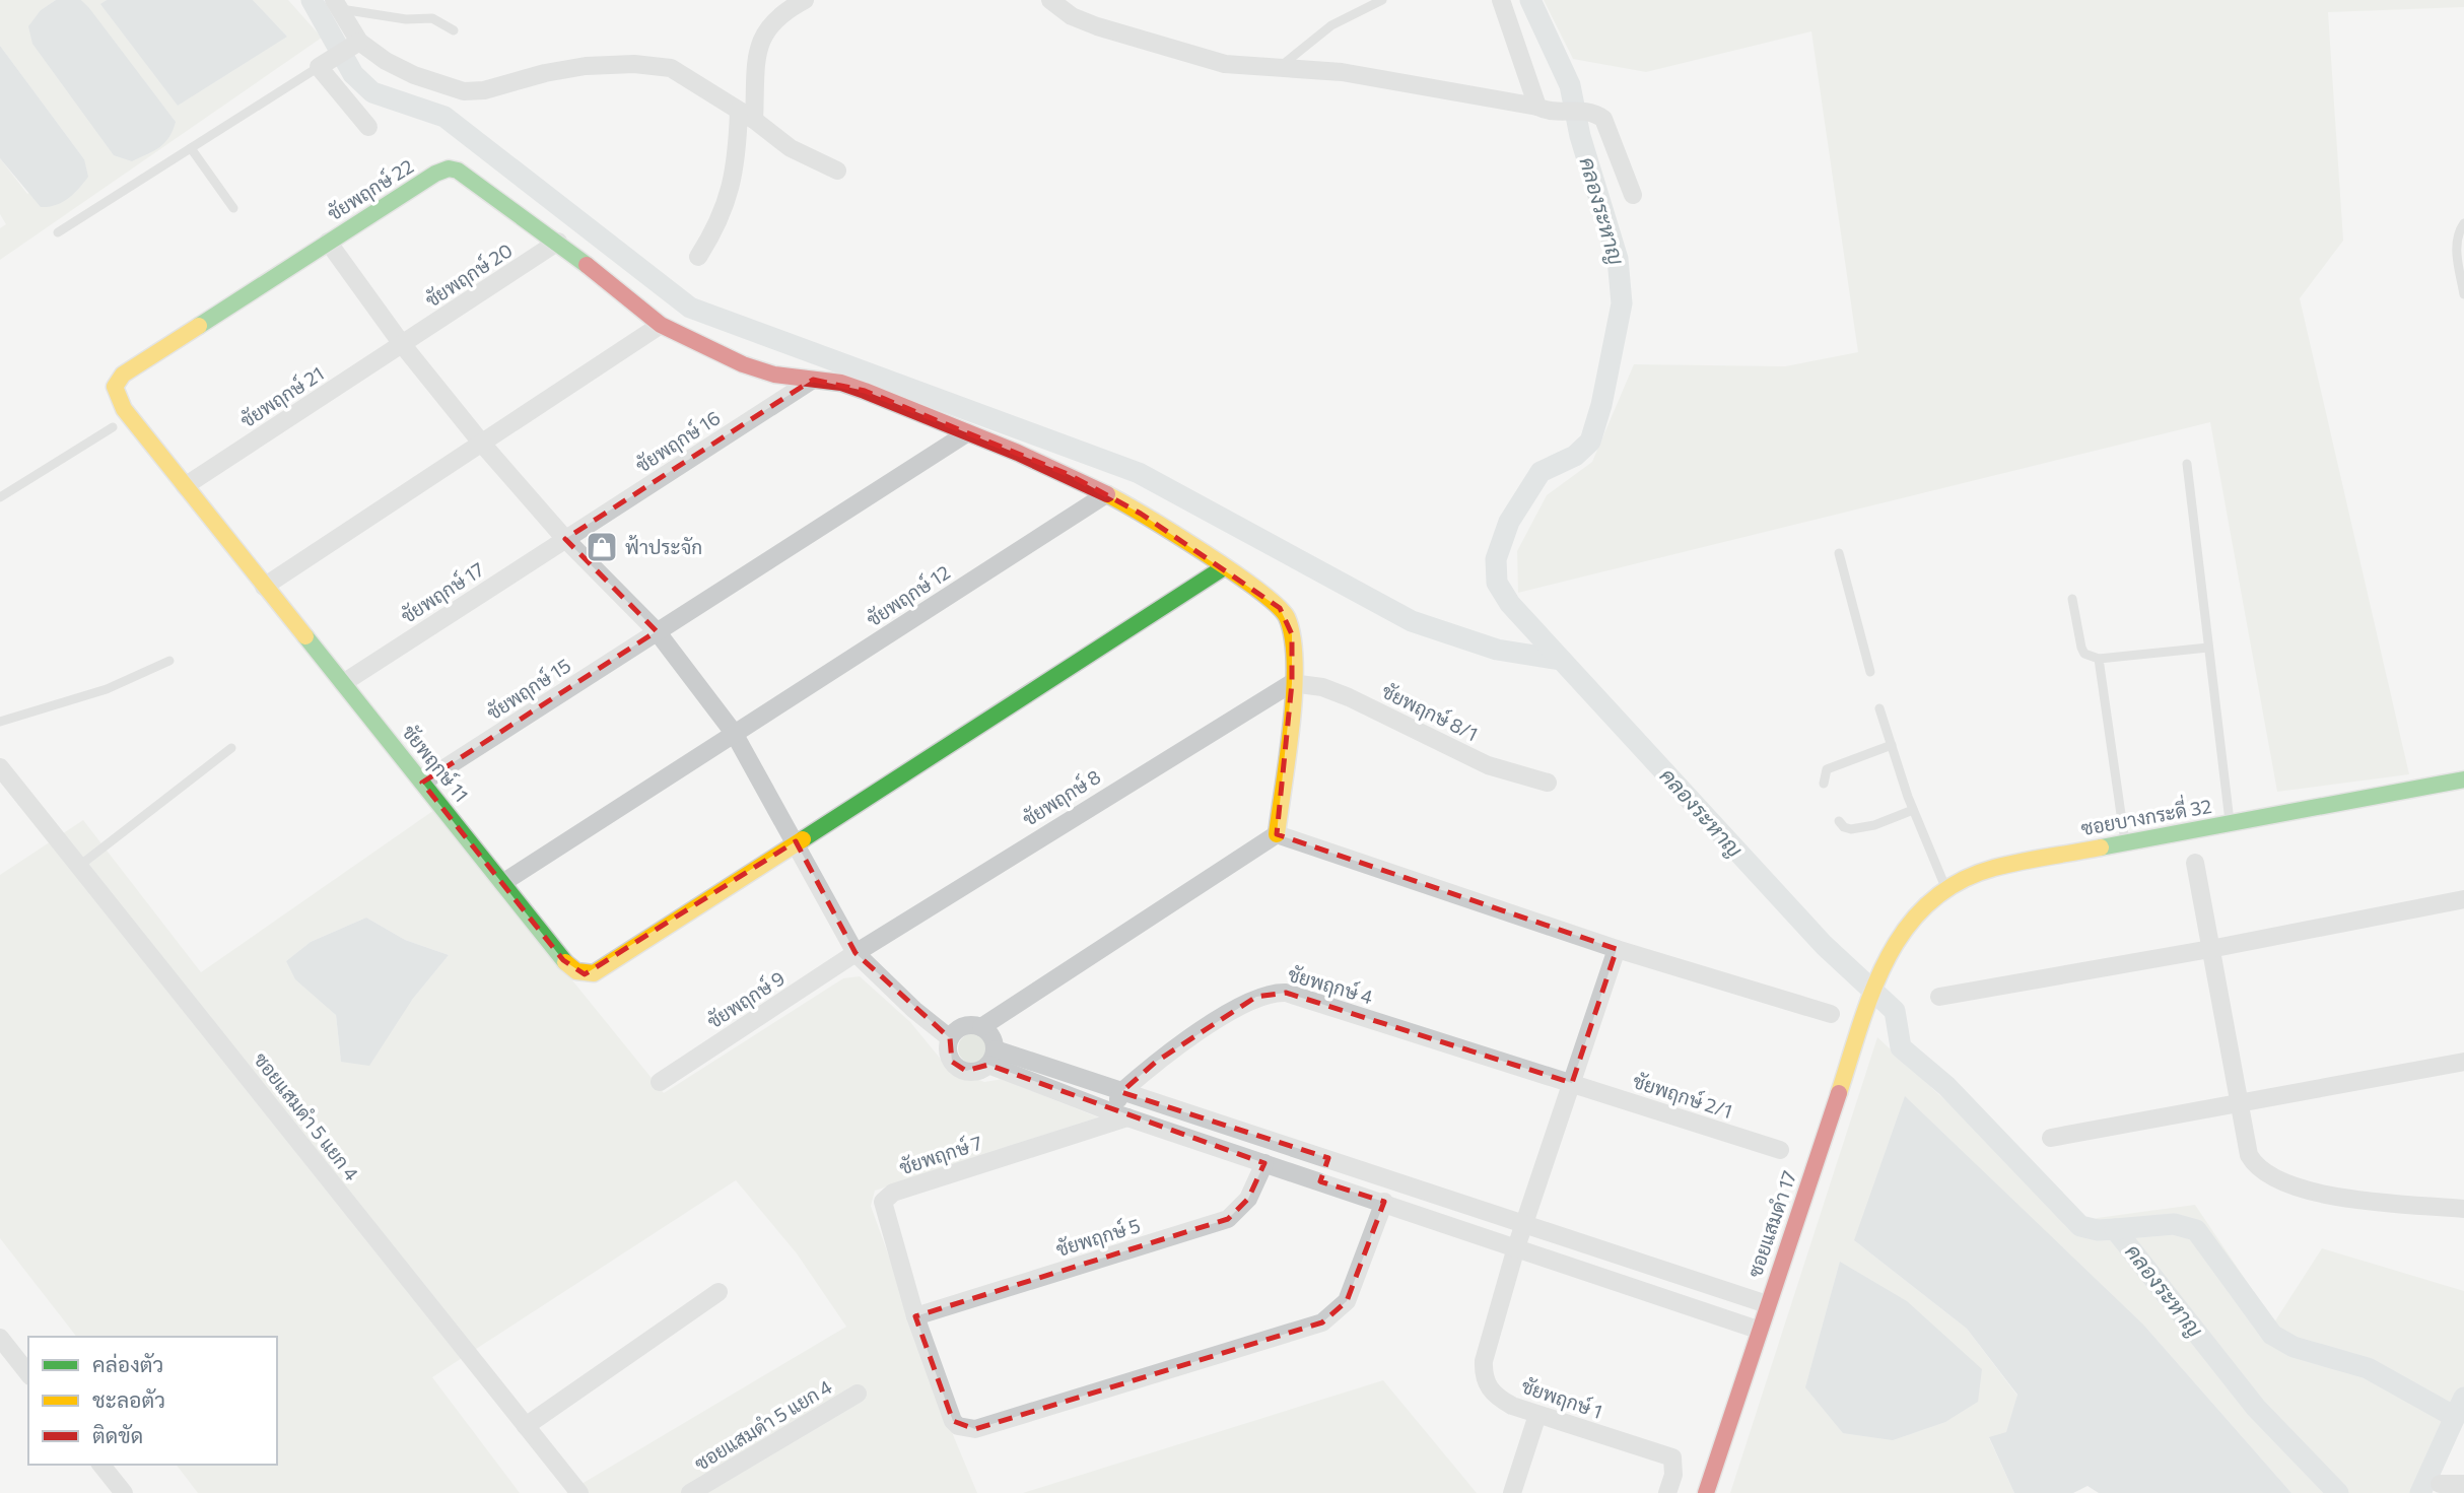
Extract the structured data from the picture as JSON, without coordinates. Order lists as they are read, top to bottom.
{
  "streets": {
    "street": [
      "ชัยพฤกษ์ 22",
      "ชัยพฤกษ์ 20",
      "ชัยพฤกษ์ 21",
      "ชัยพฤกษ์ 16",
      "ชัยพฤกษ์ 17",
      "ชัยพฤกษ์ 12",
      "ชัยพฤกษ์ 15",
      "ชัยพฤกษ์ 8/1",
      "ชัยพฤกษ์ 11",
      "ชัยพฤกษ์ 8",
      "ซอยบางกระดี่ 32",
      "ชัยพฤกษ์ 4",
      "ชัยพฤกษ์ 9",
      "ชัยพฤกษ์ 2/1",
      "ซอยแสมดำ 5 แยก 4",
      "ชัยพฤกษ์ 7",
      "ซอยแสมดำ 17",
      "ชัยพฤกษ์ 5",
      "ชัยพฤกษ์ 1"
    ]
  },
  "crossings": [
    ["ชัยพฤกษ์ 22", "ชัยพฤกษ์ 20"],
    ["ชัยพฤกษ์ 22", "ชัยพฤกษ์ 11"],
    ["ชัยพฤกษ์ 20", "ชัยพฤกษ์ 21"],
    ["ชัยพฤกษ์ 21", "ชัยพฤกษ์ 11"],
    ["ชัยพฤกษ์ 16", "ชัยพฤกษ์ 17"],
    ["ชัยพฤกษ์ 17", "ชัยพฤกษ์ 11"],
    ["ชัยพฤกษ์ 12", "ชัยพฤกษ์ 11"],
    ["ชัยพฤกษ์ 15", "ชัยพฤกษ์ 11"],
    ["ชัยพฤกษ์ 8/1", "ชัยพฤกษ์ 8"],
    ["ชัยพฤกษ์ 8", "ชัยพฤกษ์ 9"],
    ["ซอยบางกระดี่ 32", "ซอยแสมดำ 17"],
    ["ชัยพฤกษ์ 4", "ชัยพฤกษ์ 2/1"],
    ["ชัยพฤกษ์ 4", "ชัยพฤกษ์ 7"],
    ["ชัยพฤกษ์ 4", "ชัยพฤกษ์ 1"],
    ["ชัยพฤกษ์ 2/1", "ชัยพฤกษ์ 1"],
    ["ชัยพฤกษ์ 7", "ชัยพฤกษ์ 5"]
  ],
  "water": ["คลองระหาญ"],
  "places": {
    "shop": ["ฟ้าประจัก"]
  },
  "legend": ["คล่องตัว", "ชะลอตัว", "ติดขัด"]
}
